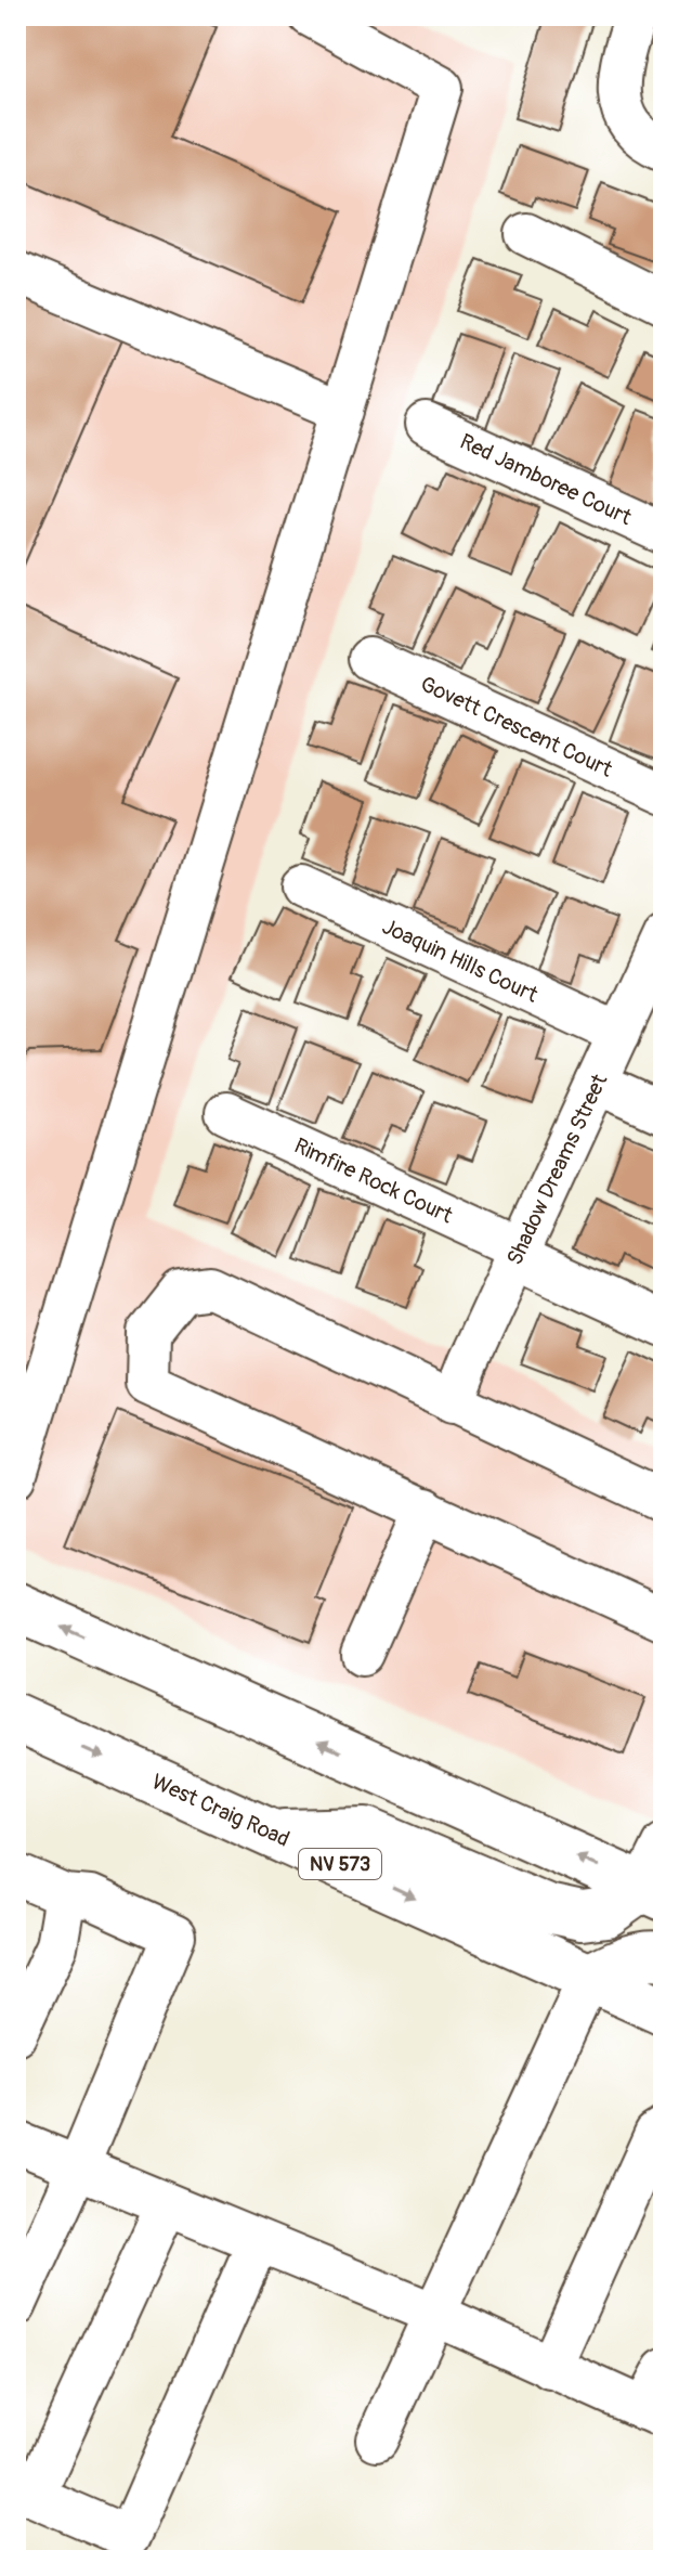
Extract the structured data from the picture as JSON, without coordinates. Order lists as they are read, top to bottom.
{
  "streets": {
    "main road": ["West Craig Road", "NV 573"],
    "street": [
      "Red Jamboree Court",
      "Govett Crescent Court",
      "Joaquin Hills Court",
      "Shadow Dreams Street",
      "Rimfire Rock Court"
    ]
  },
  "crossings": [
    ["Joaquin Hills Court", "Shadow Dreams Street"],
    ["Shadow Dreams Street", "Rimfire Rock Court"]
  ]
}
